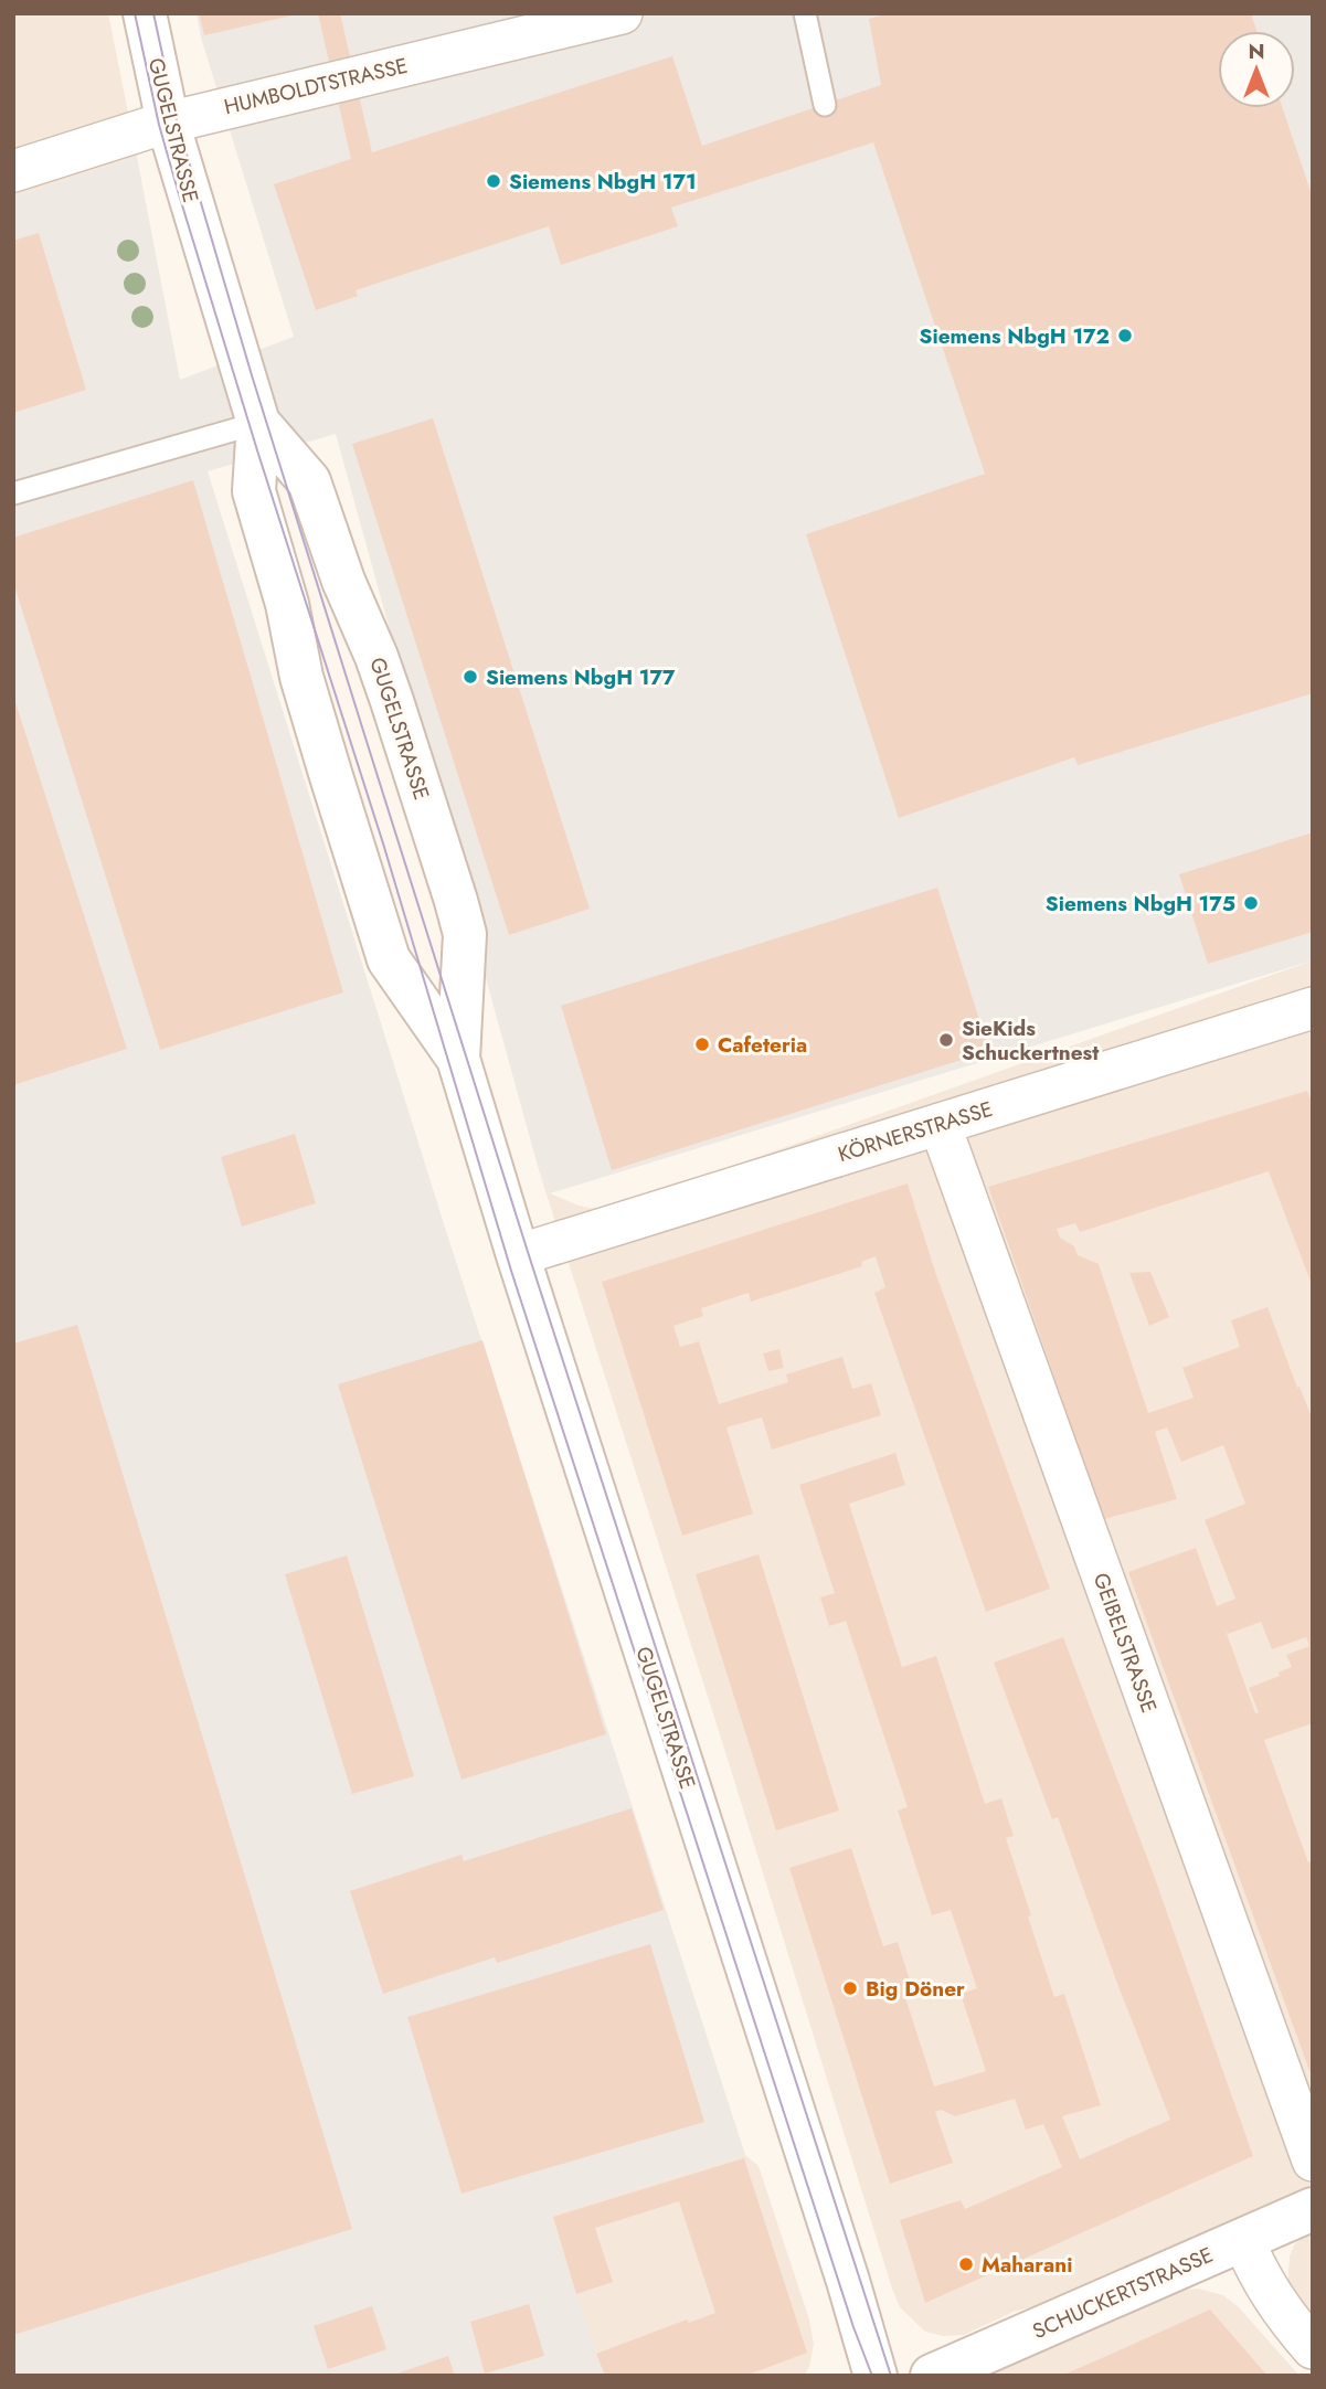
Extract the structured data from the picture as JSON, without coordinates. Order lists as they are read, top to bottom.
{
  "streets": {
    "street": [
      "HUMBOLDTSTRASSE",
      "GUGELSTRASSE",
      "KÖRNERSTRASSE",
      "GEIBELSTRASSE",
      "SCHUCKERTSTRASSE"
    ]
  },
  "crossings": [
    ["HUMBOLDTSTRASSE", "GUGELSTRASSE"],
    ["GUGELSTRASSE", "KÖRNERSTRASSE"],
    ["KÖRNERSTRASSE", "GEIBELSTRASSE"]
  ],
  "places": [
    "Siemens NbgH 171",
    "Siemens NbgH 172",
    "Siemens NbgH 177",
    "Siemens NbgH 175",
    "SieKids Schuckertnest",
    "Cafeteria",
    "Big Döner",
    "Maharani"
  ],
  "north": "top"
}
